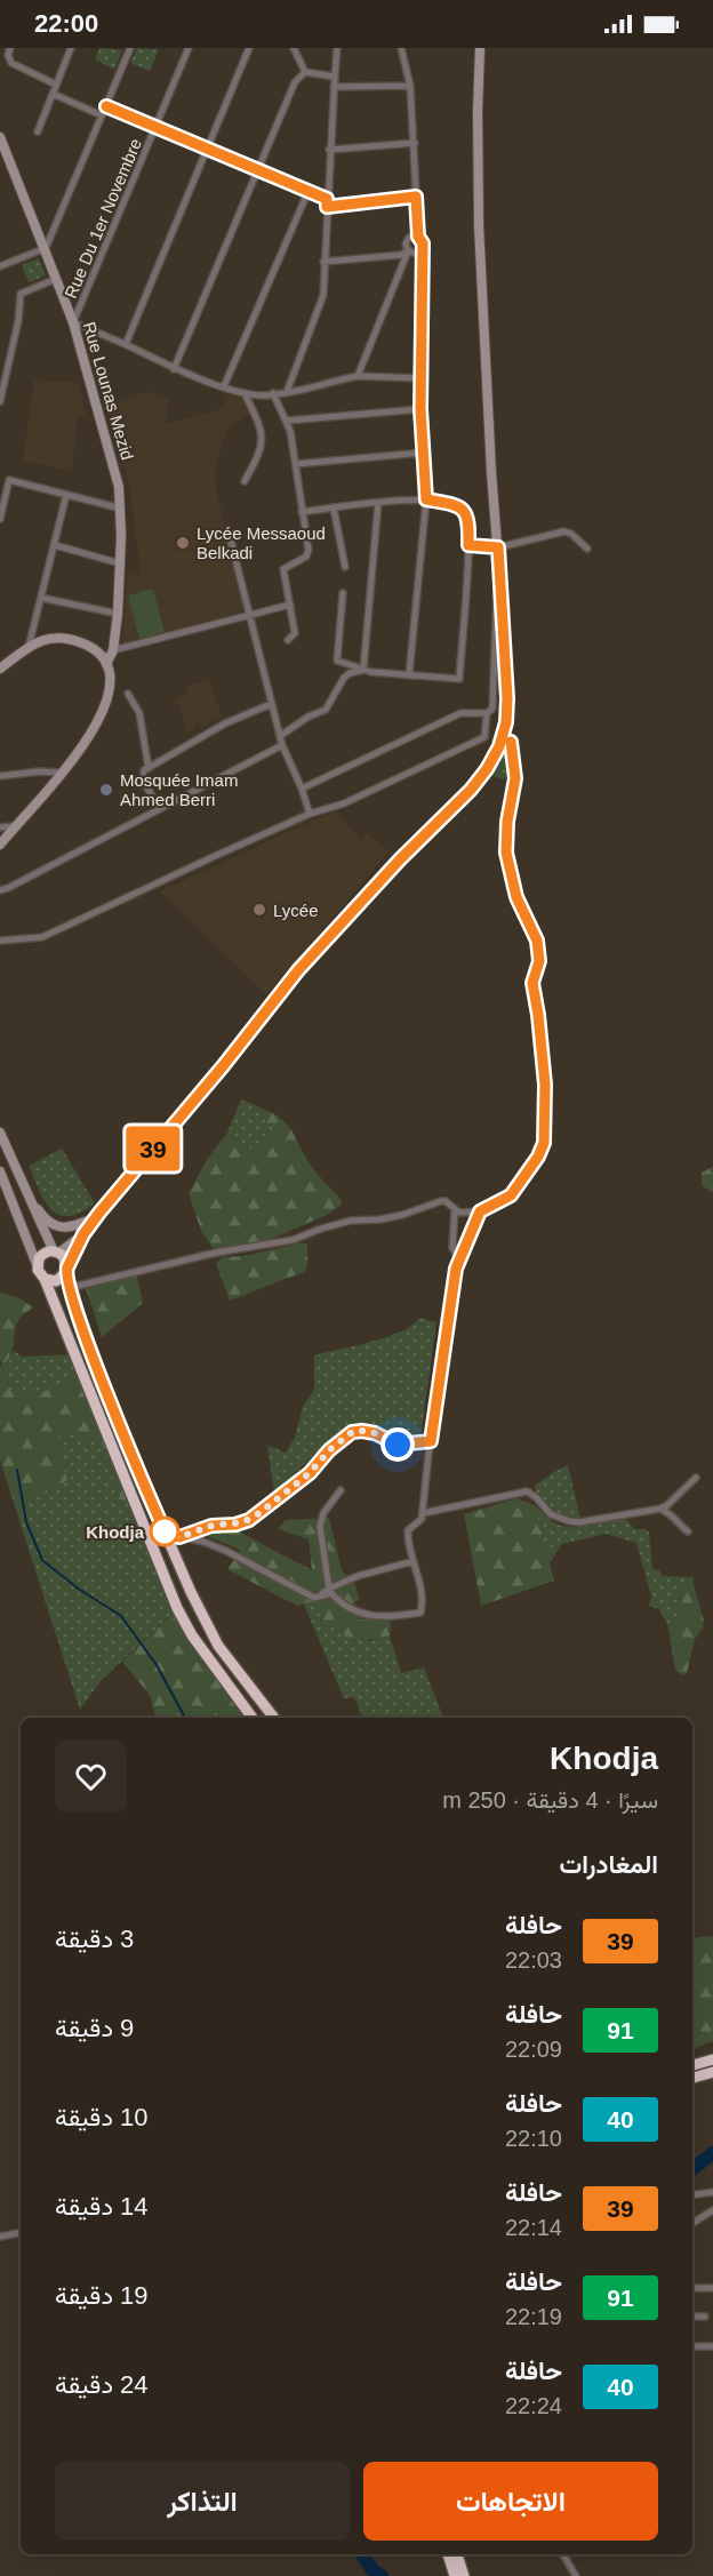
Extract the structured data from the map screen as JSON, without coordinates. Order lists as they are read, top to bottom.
{
  "streets": {
    "main road": ["Rue Lounas Mezid"],
    "street": ["Rue Du 1er Novembre"]
  },
  "crossings": [
    ["Rue Du 1er Novembre", "Rue Lounas Mezid"]
  ],
  "places": [
    "Lycée Messaoud Belkadi",
    "Mosquée Imam Ahmed Berri",
    "Lycée",
    "Khodja"
  ],
  "lines": ["bus line 39"],
  "page": {
    "status": "22:00",
    "on_map": "39",
    "heading": [
      ["Khodja", "سيرًا · 4 دقيقة · 250 m"],
      "المغادرات"
    ],
    "list": [
      {
        "mark": "39",
        "name": "حافلة",
        "note": "22:03",
        "value": "3 دقيقة"
      },
      {
        "mark": "91",
        "name": "حافلة",
        "note": "22:09",
        "value": "9 دقيقة"
      },
      {
        "mark": "40",
        "name": "حافلة",
        "note": "22:10",
        "value": "10 دقيقة"
      },
      {
        "mark": "39",
        "name": "حافلة",
        "note": "22:14",
        "value": "14 دقيقة"
      },
      {
        "mark": "91",
        "name": "حافلة",
        "note": "22:19",
        "value": "19 دقيقة"
      },
      {
        "mark": "40",
        "name": "حافلة",
        "note": "22:24",
        "value": "24 دقيقة"
      }
    ],
    "buttons": ["الاتجاهات", "التذاكر"]
  }
}
